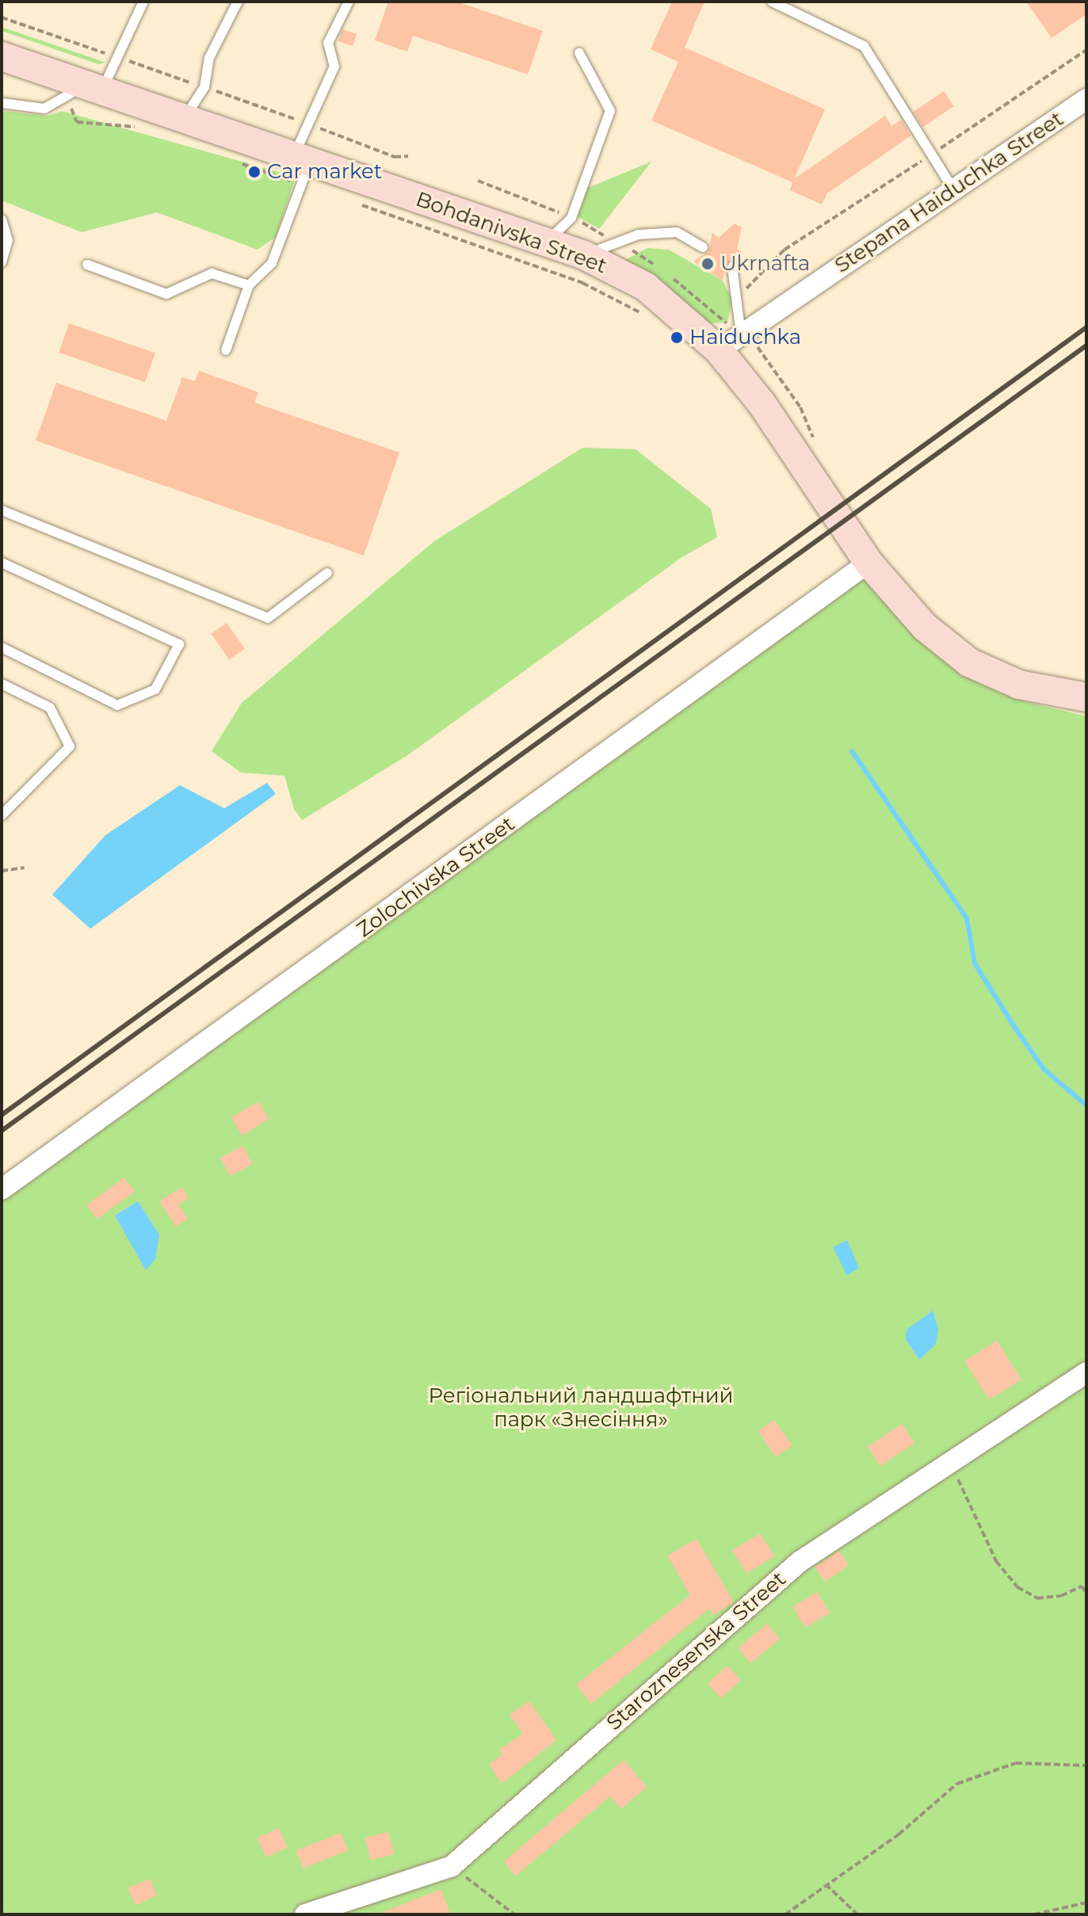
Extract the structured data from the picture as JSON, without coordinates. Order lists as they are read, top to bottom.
{
  "streets": {
    "main road": ["Bohdanivska Street"],
    "street": ["Stepana Haiduchka Street", "Zolochivska Street", "Staroznesenska Street"]
  },
  "crossings": [
    ["Stepana Haiduchka Street", "Bohdanivska Street"],
    ["Bohdanivska Street", "Zolochivska Street"]
  ],
  "parks": ["Регіональний ландшафтний парк «Знесіння»"],
  "places": ["Car market", "Ukrnafta", "Haiduchka"]
}
